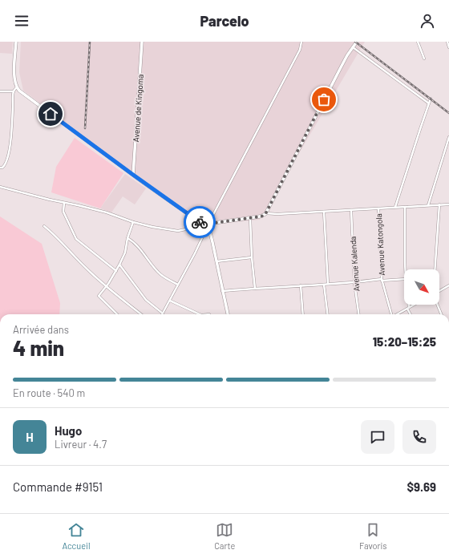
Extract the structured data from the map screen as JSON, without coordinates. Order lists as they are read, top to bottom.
{
  "streets": {
    "street": ["Avenue de Kingoma", "Avenue Katongola", "Avenue Kalenda"]
  },
  "north": "bottom right",
  "page": {
    "header": "Parcelo",
    "heading": ["4 min", "Arrivée dans", "15:20–15:25"],
    "panel": [
      "Hugo",
      "Livreur · 4.7",
      "Commande #9151",
      "$9.69"
    ],
    "bar": "En route · 540 m",
    "round": "H",
    "tabs": ["Accueil", "Carte", "Favoris"]
  }
}
